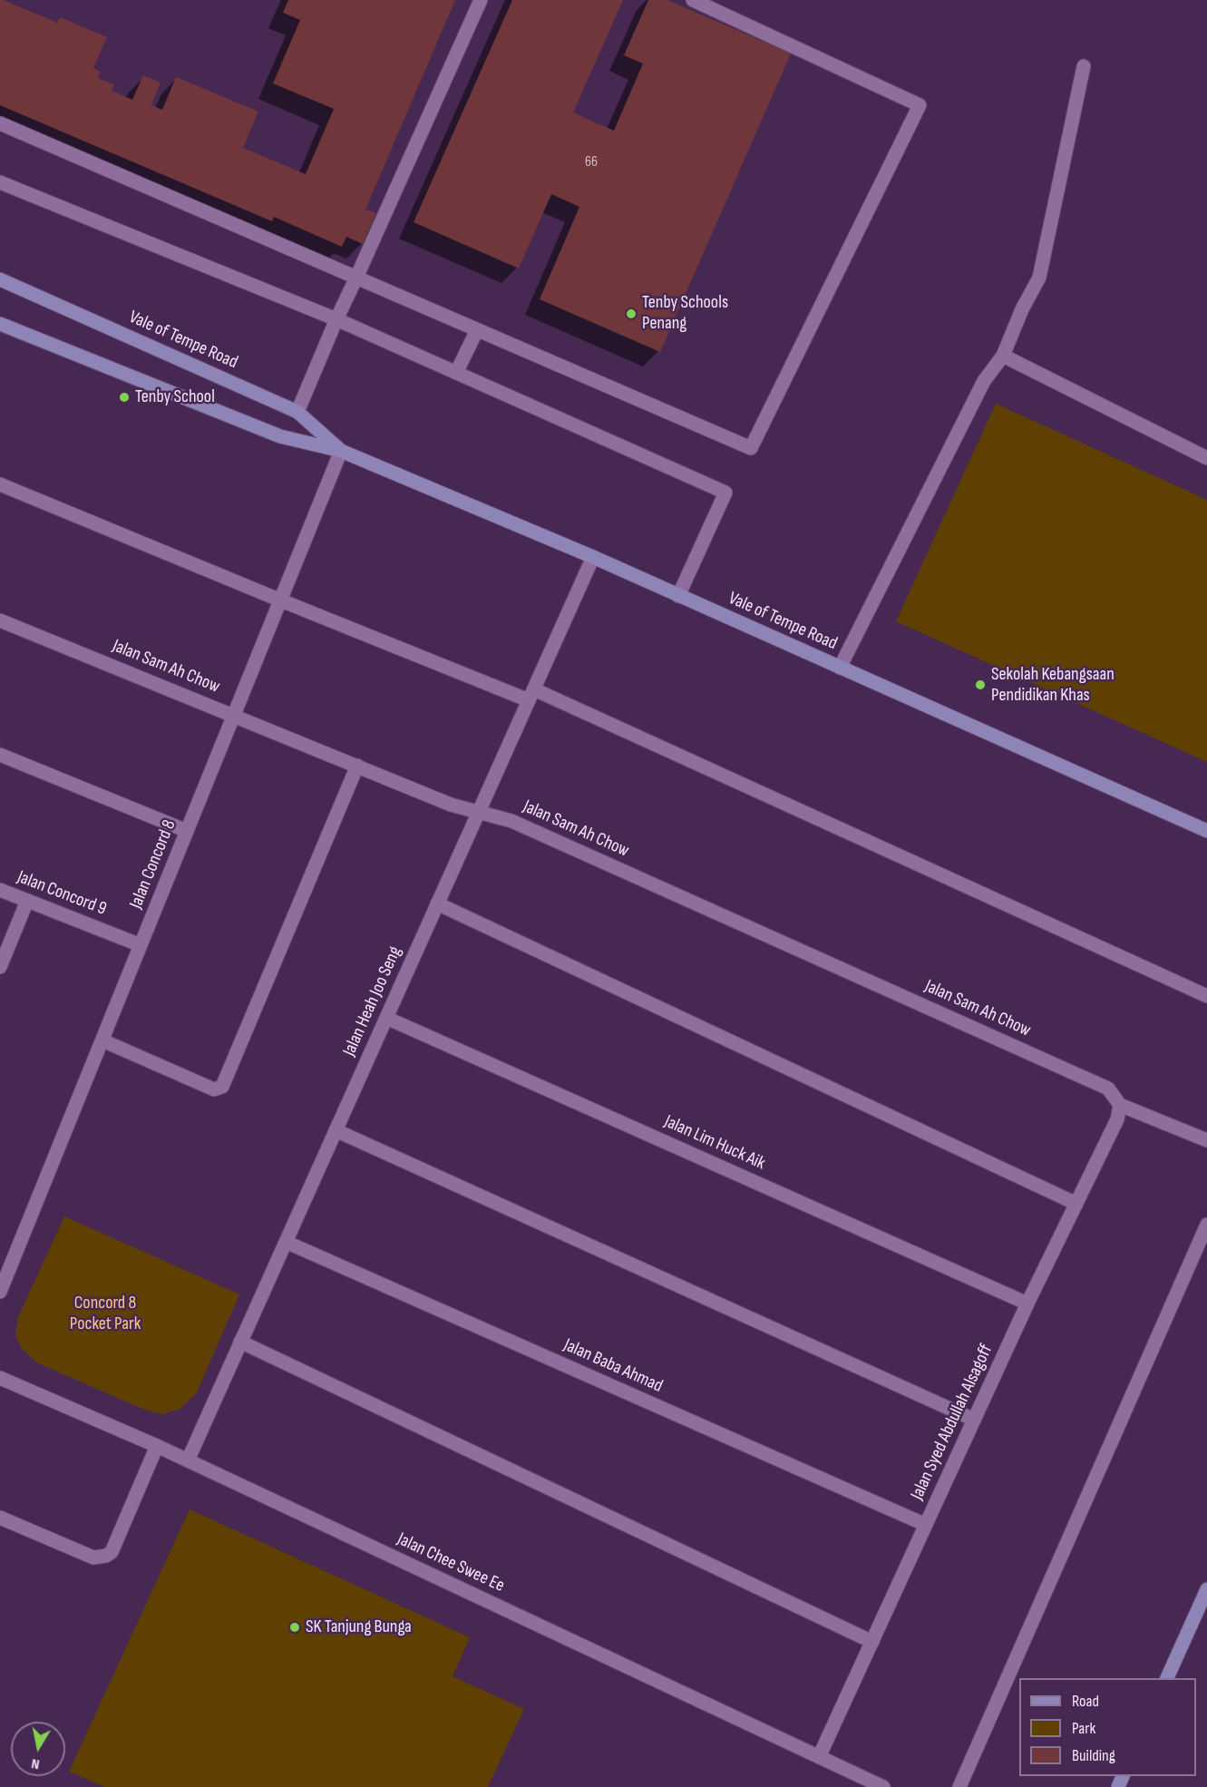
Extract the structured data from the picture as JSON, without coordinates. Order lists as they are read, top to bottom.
{
  "streets": {
    "main road": ["Vale of Tempe Road"],
    "street": [
      "Jalan Sam Ah Chow",
      "Jalan Concord 8",
      "Jalan Concord 9",
      "Jalan Heah Joo Seng",
      "Jalan Lim Huck Aik",
      "Jalan Baba Ahmad",
      "Jalan Syed Abdullah Alsagoff",
      "Jalan Chee Swee Ee"
    ]
  },
  "crossings": [
    ["Vale of Tempe Road", "Jalan Concord 8"],
    ["Vale of Tempe Road", "Jalan Heah Joo Seng"],
    ["Jalan Sam Ah Chow", "Jalan Concord 8"],
    ["Jalan Sam Ah Chow", "Jalan Heah Joo Seng"],
    ["Jalan Sam Ah Chow", "Jalan Syed Abdullah Alsagoff"],
    ["Jalan Concord 8", "Jalan Concord 9"],
    ["Jalan Heah Joo Seng", "Jalan Lim Huck Aik"],
    ["Jalan Heah Joo Seng", "Jalan Baba Ahmad"],
    ["Jalan Heah Joo Seng", "Jalan Chee Swee Ee"],
    ["Jalan Lim Huck Aik", "Jalan Syed Abdullah Alsagoff"],
    ["Jalan Baba Ahmad", "Jalan Syed Abdullah Alsagoff"],
    ["Jalan Syed Abdullah Alsagoff", "Jalan Chee Swee Ee"]
  ],
  "parks": ["Concord 8 Pocket Park"],
  "places": [
    "Tenby Schools Penang",
    "Tenby School",
    "Sekolah Kebangsaan Pendidikan Khas",
    "SK Tanjung Bunga"
  ],
  "house_numbers": ["66"],
  "legend": ["Road", "Park", "Building"],
  "north": "bottom"
}
